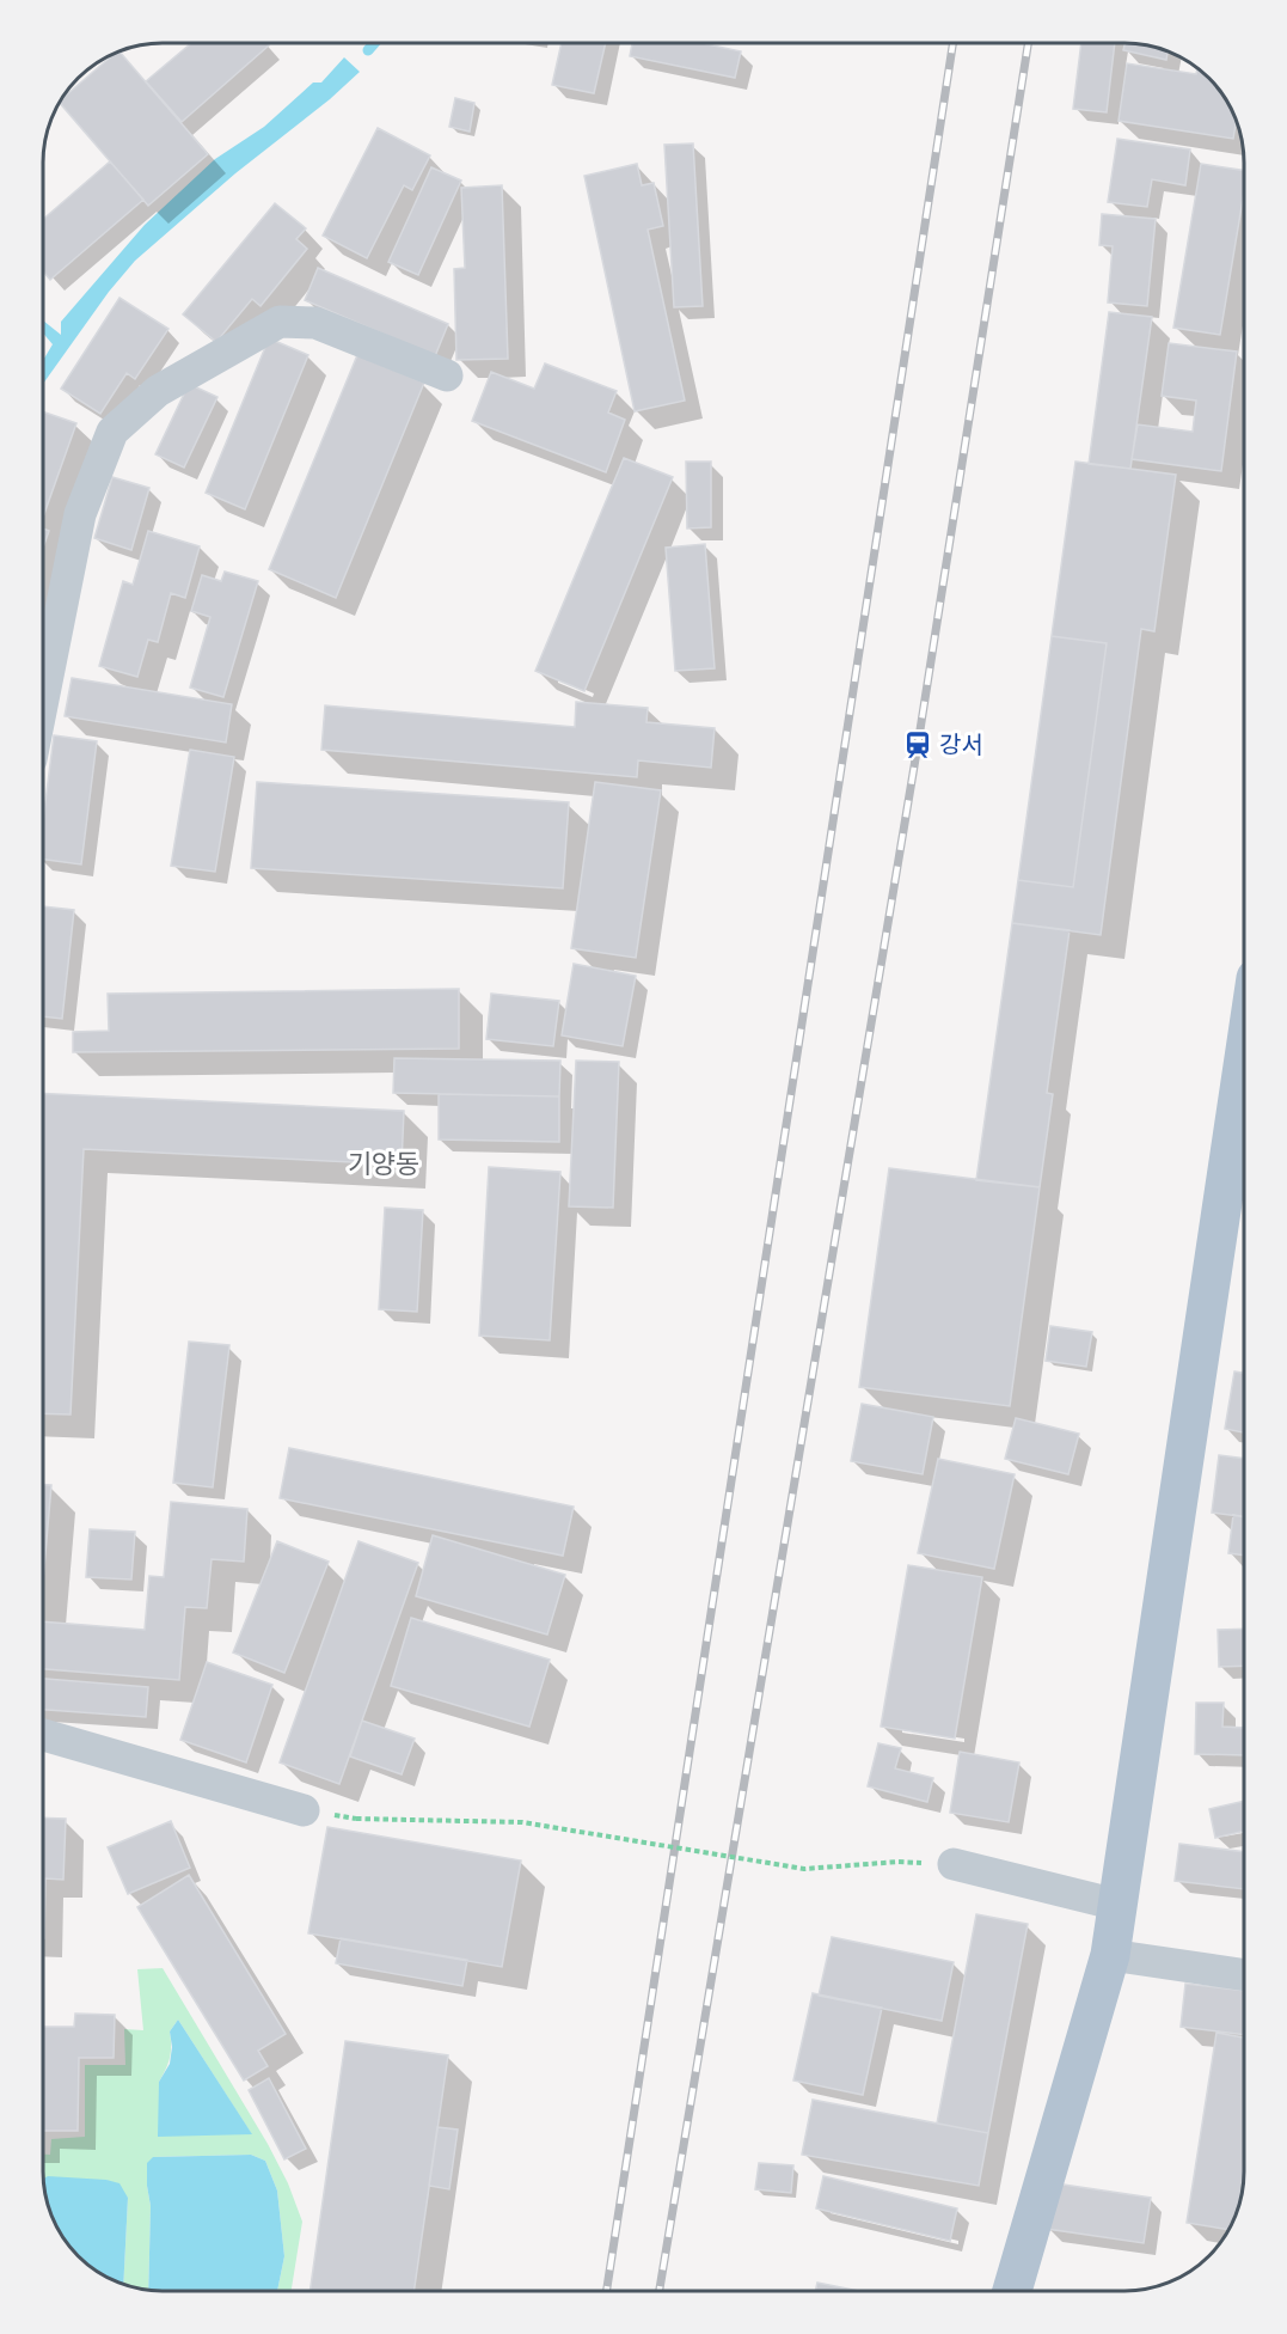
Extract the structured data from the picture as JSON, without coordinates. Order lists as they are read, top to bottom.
{
  "districts": ["기양동"],
  "places": {
    "station": ["강서"]
  }
}
